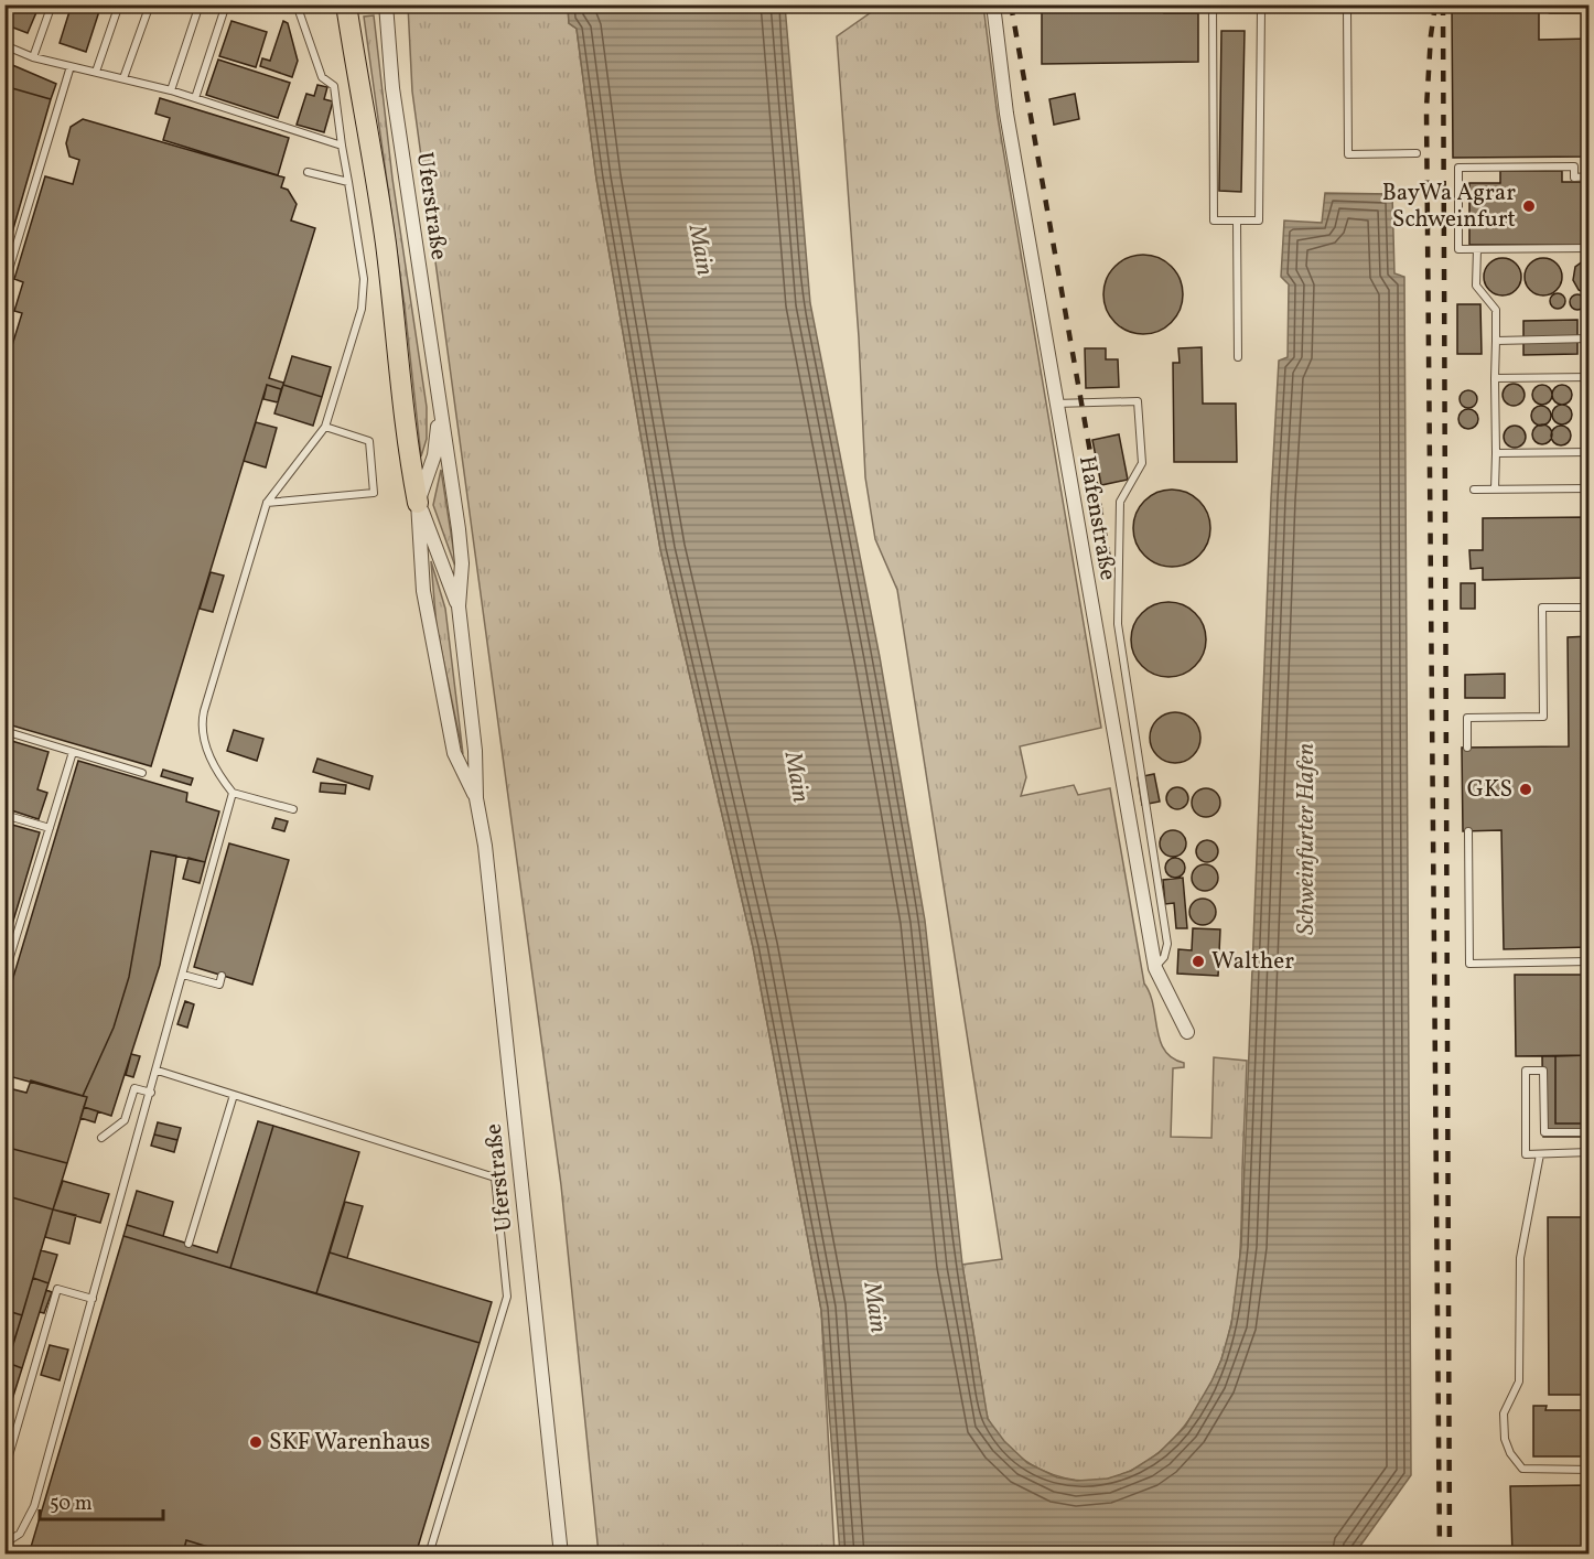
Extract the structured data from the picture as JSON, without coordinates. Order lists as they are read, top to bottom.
{
  "streets": {
    "street": ["Uferstraße", "Hafenstraße"]
  },
  "water": ["Main", "Schweinfurter Hafen"],
  "places": [
    "BayWa Agrar Schweinfurt",
    "GKS",
    "Walther",
    "SKF Warenhaus"
  ],
  "scale_bar": "50 m"
}
